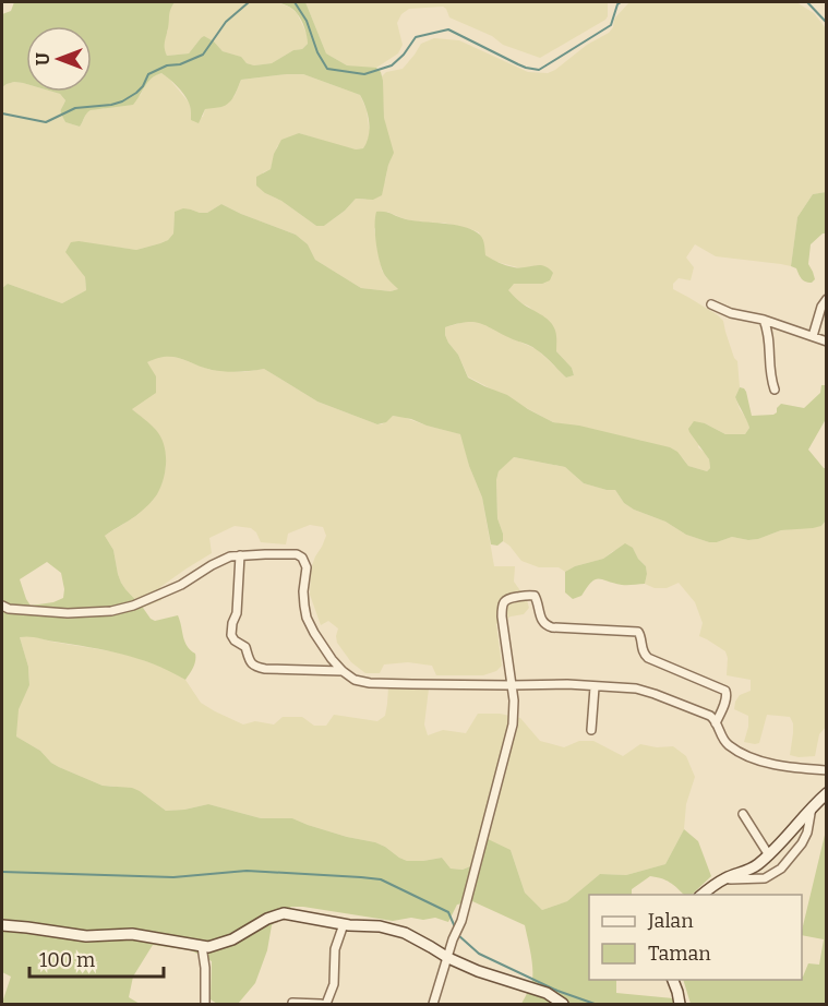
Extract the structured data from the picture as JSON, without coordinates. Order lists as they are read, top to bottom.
{
  "legend": ["Jalan", "Taman"],
  "scale_bar": "100 m",
  "north": "left"
}
